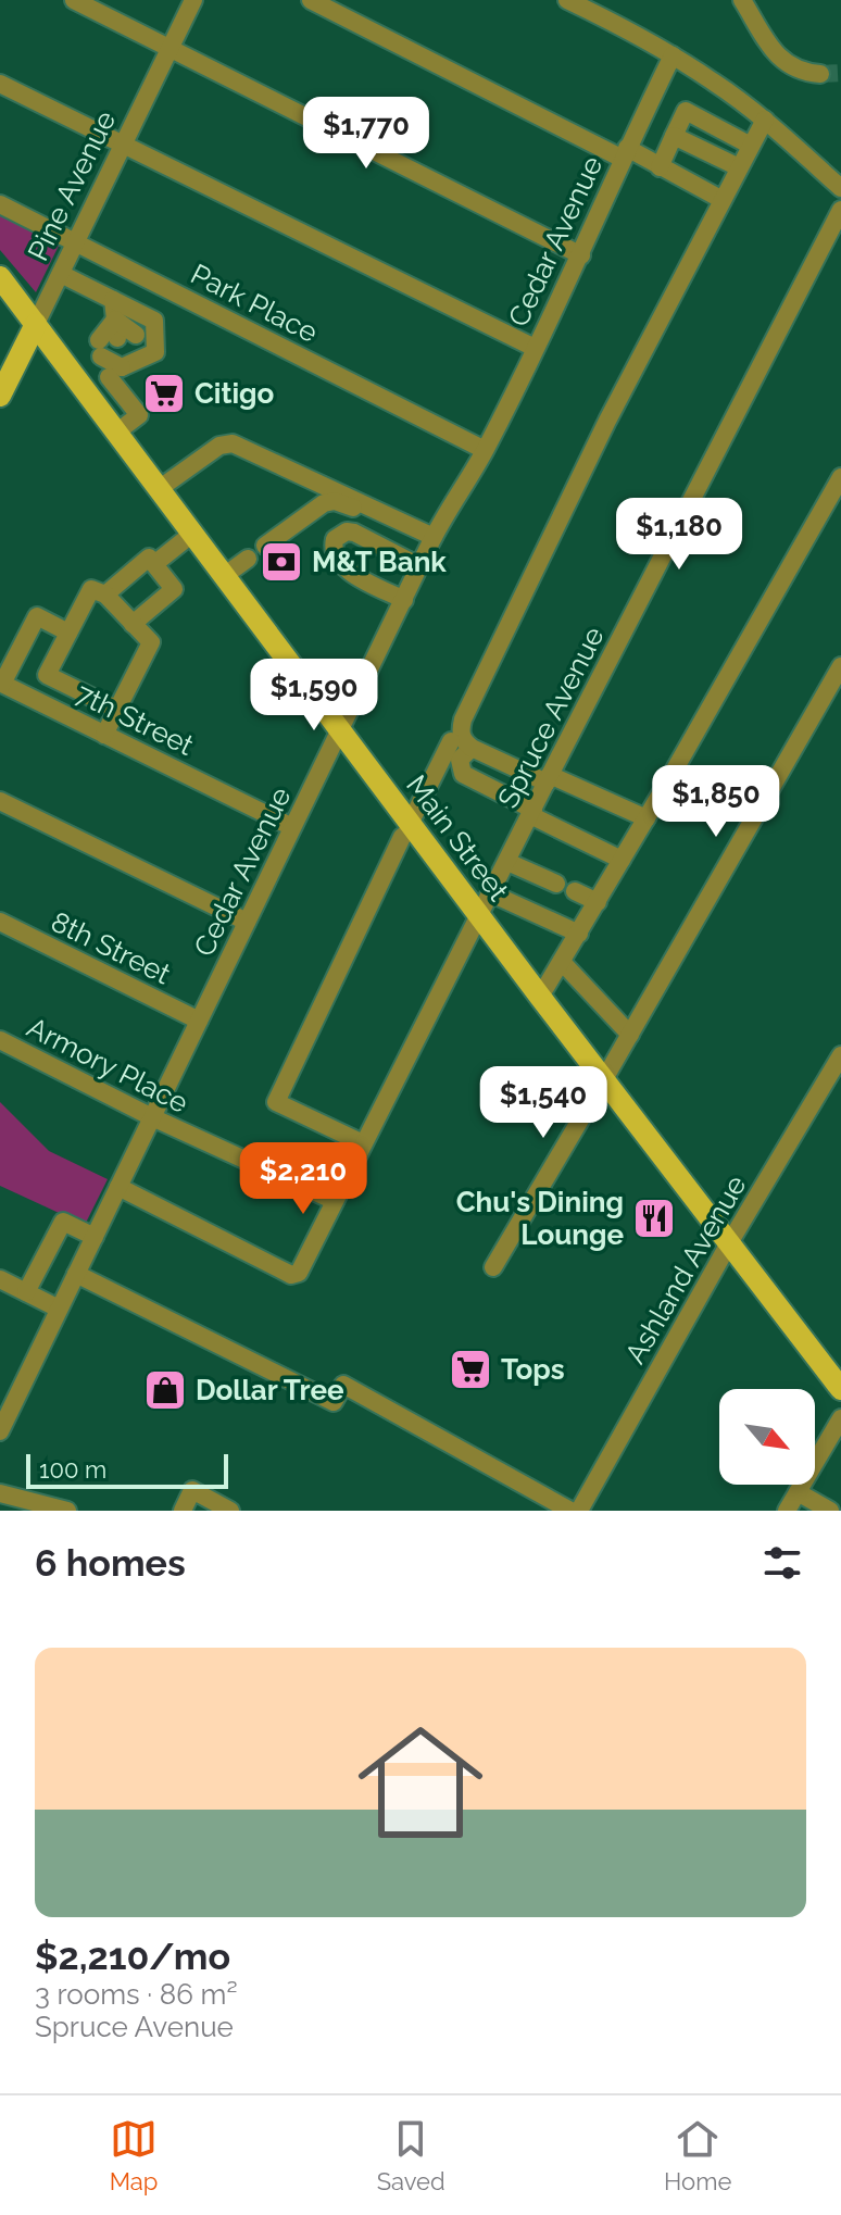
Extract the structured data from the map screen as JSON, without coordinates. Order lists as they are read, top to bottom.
{
  "streets": {
    "main road": ["Pine Avenue", "Main Street"],
    "street": [
      "Cedar Avenue",
      "Park Place",
      "Spruce Avenue",
      "7th Street",
      "8th Street",
      "Armory Place",
      "Ashland Avenue"
    ]
  },
  "crossings": [
    ["Pine Avenue", "Park Place"],
    ["Pine Avenue", "Main Street"],
    ["Cedar Avenue", "Park Place"],
    ["Cedar Avenue", "Spruce Avenue"],
    ["Cedar Avenue", "7th Street"],
    ["Cedar Avenue", "Main Street"],
    ["Cedar Avenue", "8th Street"],
    ["Cedar Avenue", "Armory Place"],
    ["Spruce Avenue", "Main Street"],
    ["Spruce Avenue", "Armory Place"],
    ["Main Street", "Ashland Avenue"]
  ],
  "places": {
    "supermarket": ["Citigo", "Tops"],
    "bank": ["M&T Bank"],
    "restaurant": ["Chu's Dining Lounge"],
    "shop": ["Dollar Tree"]
  },
  "scale_bar": "100 m",
  "north": "bottom right",
  "page": {
    "price": [
      "$1,770",
      "$1,180",
      "$1,590",
      "$1,850",
      "$1,540",
      "$2,210"
    ],
    "scale": "100 m",
    "heading": "6 homes",
    "list": [
      {
        "name": "$2,210/mo",
        "note": "3 rooms · 86 m² · Spruce Avenue"
      }
    ],
    "tabs": ["Map", "Saved", "Home"]
  }
}
